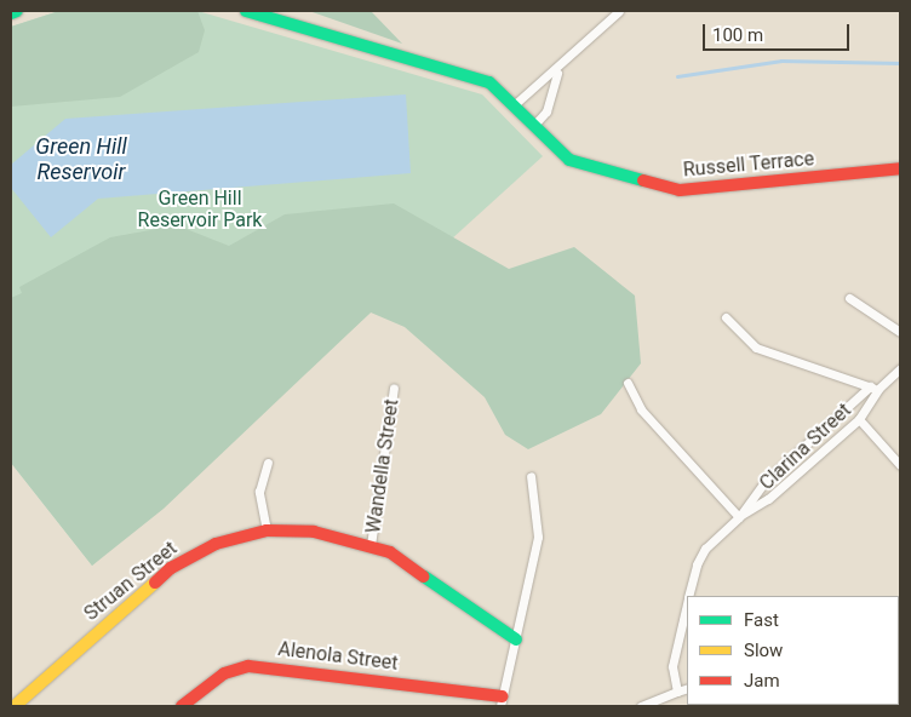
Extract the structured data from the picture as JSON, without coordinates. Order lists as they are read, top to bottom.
{
  "streets": {
    "street": [
      "Russell Terrace",
      "Clarina Street",
      "Wandella Street",
      "Struan Street",
      "Alenola Street"
    ]
  },
  "crossings": [
    ["Wandella Street", "Struan Street"]
  ],
  "water": ["Green Hill Reservoir"],
  "parks": ["Green Hill Reservoir Park"],
  "legend": ["Fast", "Slow", "Jam"],
  "scale_bar": "100 m"
}
